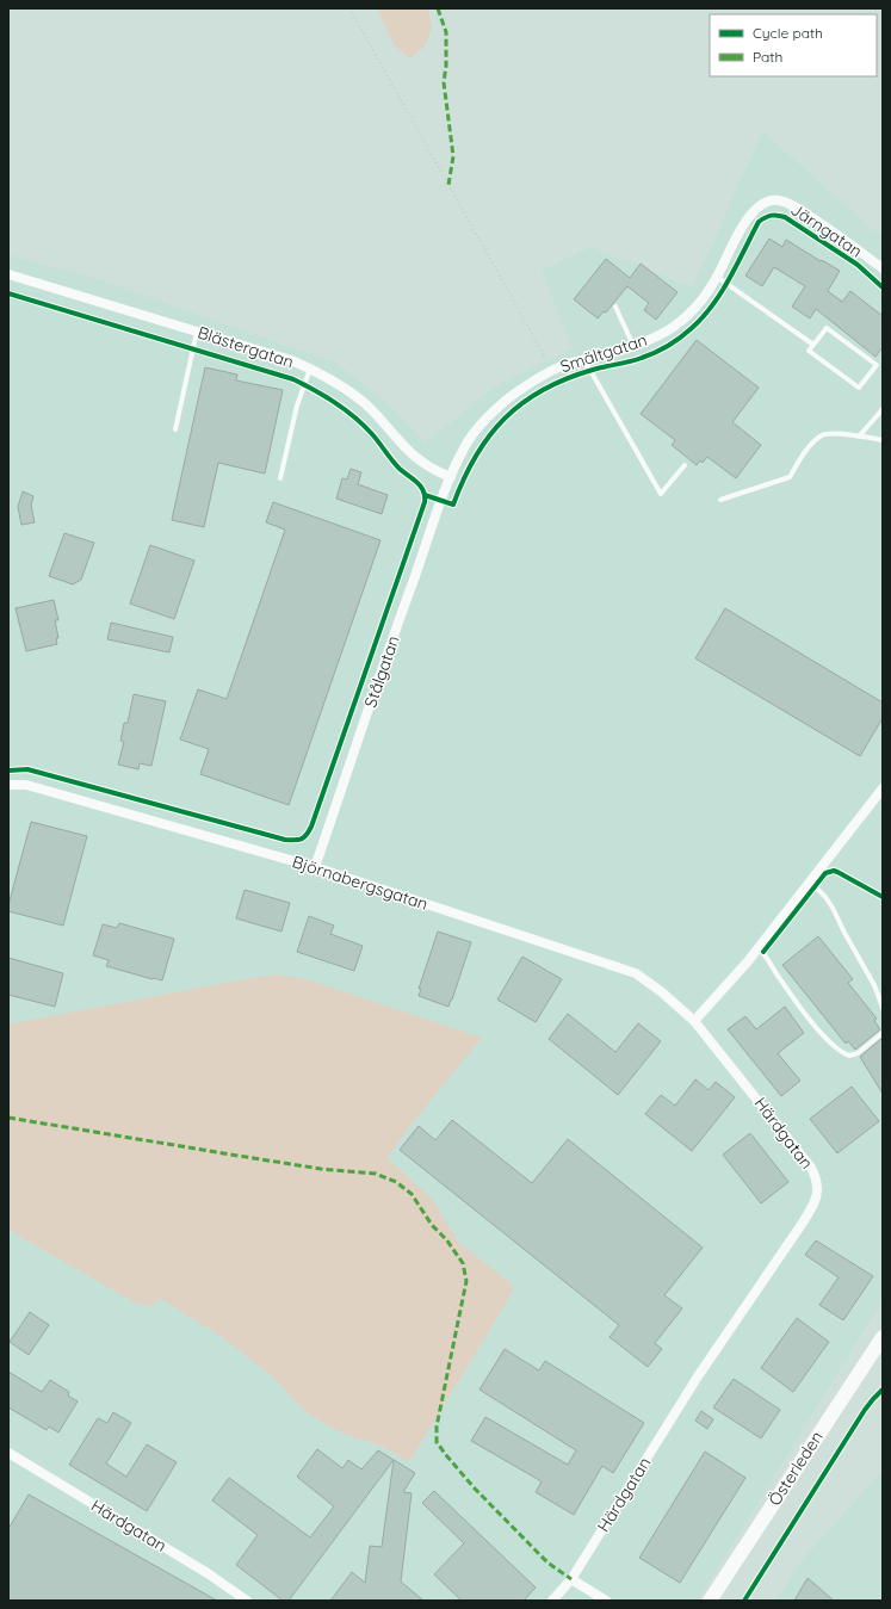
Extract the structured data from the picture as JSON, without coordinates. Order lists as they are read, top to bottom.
{
  "streets": {
    "main road": ["Österleden"],
    "street": [
      "Järngatan",
      "Blästergatan",
      "Smältgatan",
      "Stålgatan",
      "Björnabergsgatan",
      "Härdgatan"
    ]
  },
  "crossings": [
    ["Järngatan", "Smältgatan"],
    ["Blästergatan", "Smältgatan"],
    ["Blästergatan", "Stålgatan"],
    ["Smältgatan", "Stålgatan"],
    ["Stålgatan", "Björnabergsgatan"],
    ["Björnabergsgatan", "Härdgatan"]
  ],
  "legend": ["Cycle path", "Path"]
}
